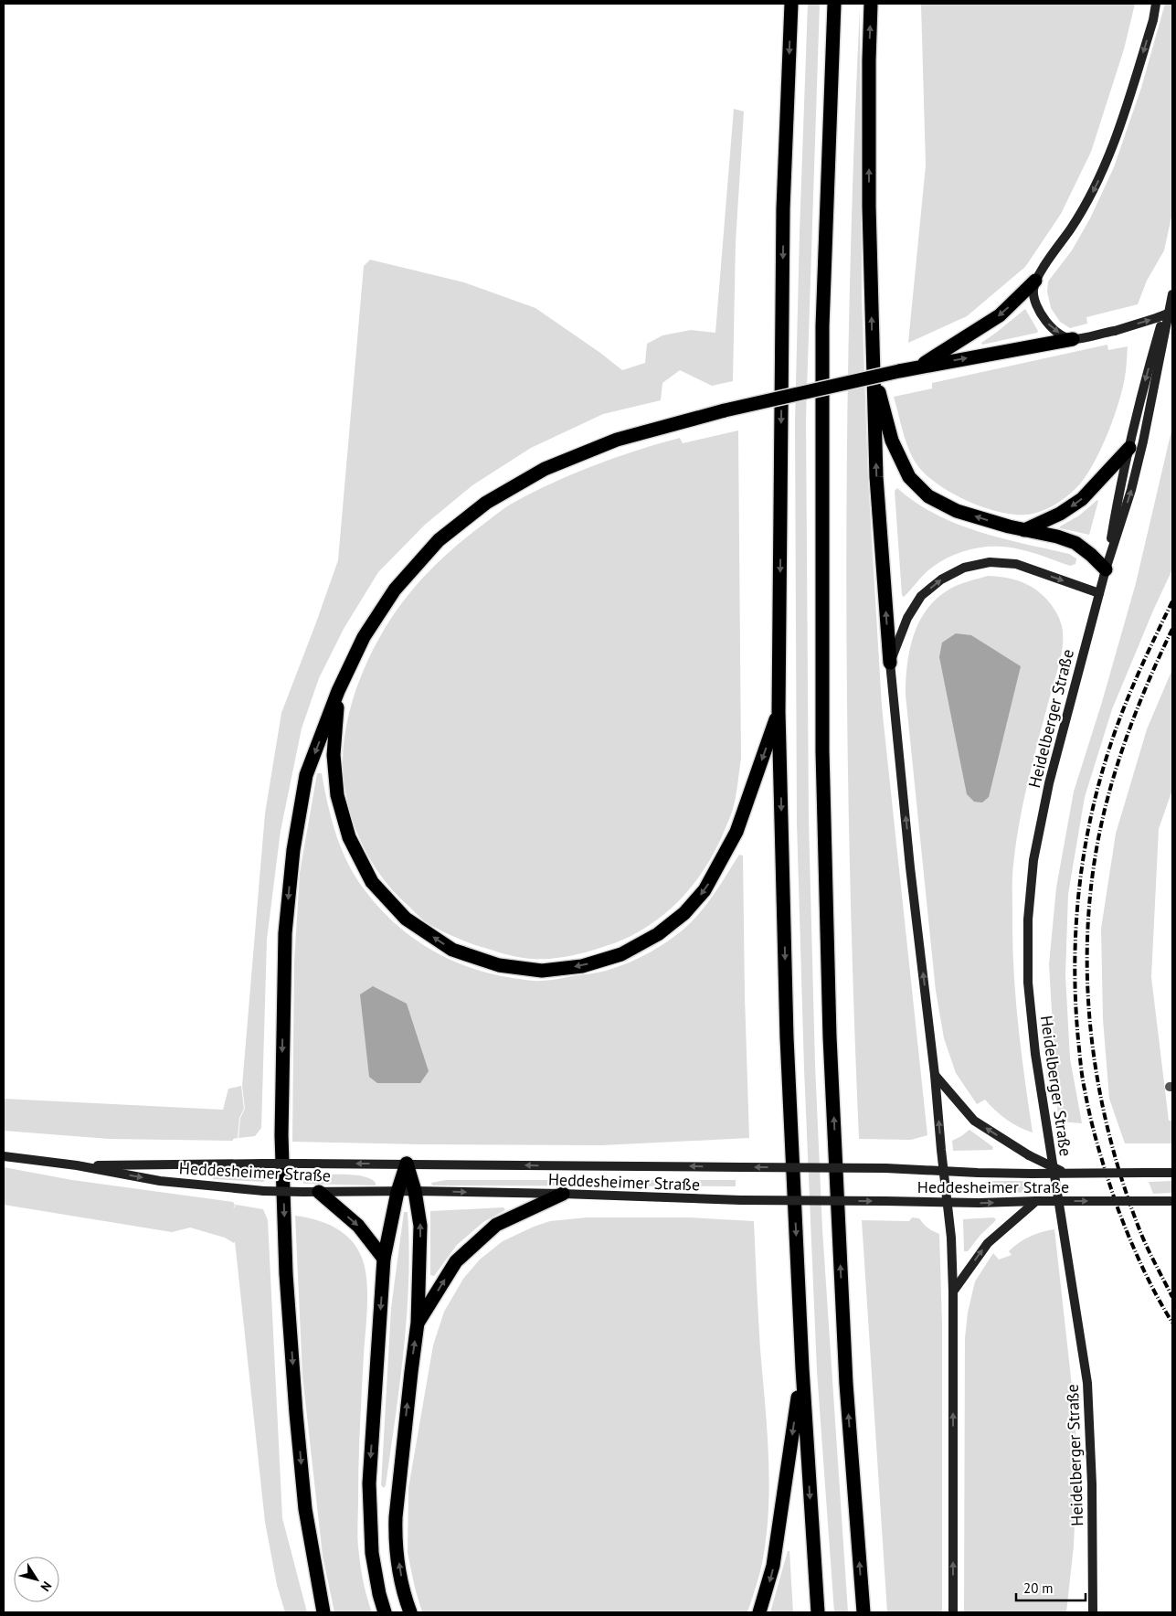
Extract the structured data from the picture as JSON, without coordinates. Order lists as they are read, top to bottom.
{
  "streets": {
    "main road": ["Heidelberger Straße", "Heddesheimer Straße"]
  },
  "scale_bar": "20 m",
  "north": "bottom right"
}
